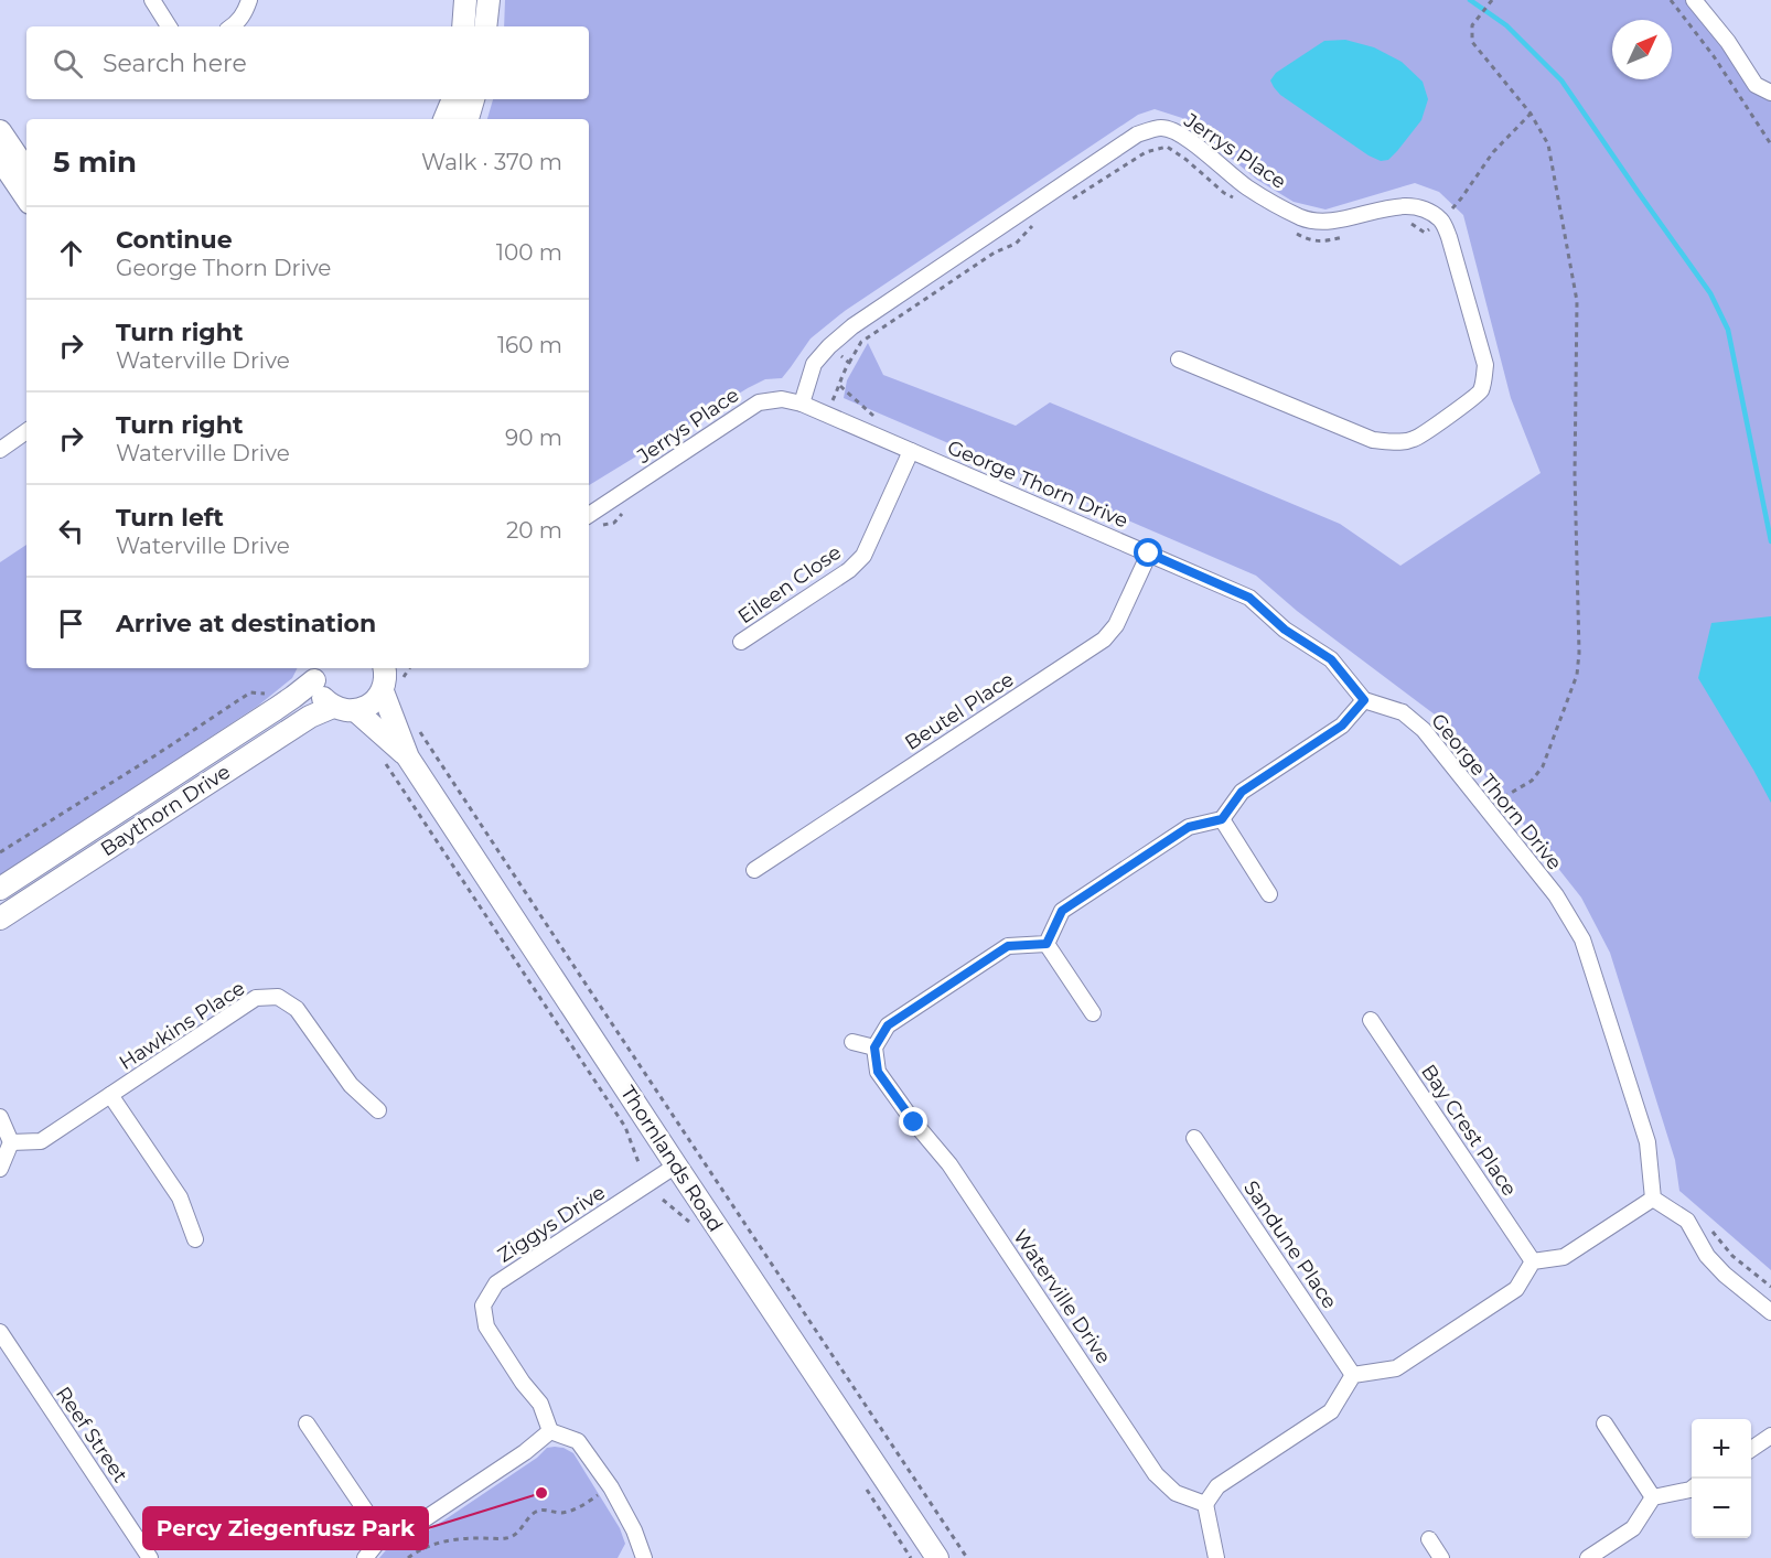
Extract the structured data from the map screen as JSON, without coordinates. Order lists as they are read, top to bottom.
{
  "streets": {
    "street": [
      "Jerrys Place",
      "George Thorn Drive",
      "Eileen Close",
      "Beutel Place",
      "Baythorn Drive",
      "Hawkins Place",
      "Bay Crest Place",
      "Thornlands Road",
      "Ziggys Drive",
      "Sandune Place",
      "Waterville Drive",
      "Reef Street"
    ]
  },
  "crossings": [
    ["Jerrys Place", "George Thorn Drive"],
    ["George Thorn Drive", "Eileen Close"],
    ["George Thorn Drive", "Beutel Place"],
    ["Baythorn Drive", "Thornlands Road"],
    ["Thornlands Road", "Ziggys Drive"]
  ],
  "places": ["Percy Ziegenfusz Park"],
  "north": "top right",
  "page": {
    "search": "Search here",
    "heading": ["5 min", "Walk · 370 m"],
    "list": [
      ["Continue", "George Thorn Drive", "100 m"],
      ["Turn right", "Waterville Drive", "160 m"],
      ["Turn right", "Waterville Drive", "90 m"],
      ["Turn left", "Waterville Drive", "20 m"],
      "Arrive at destination"
    ],
    "map_buttons": ["+", "−"]
  }
}
